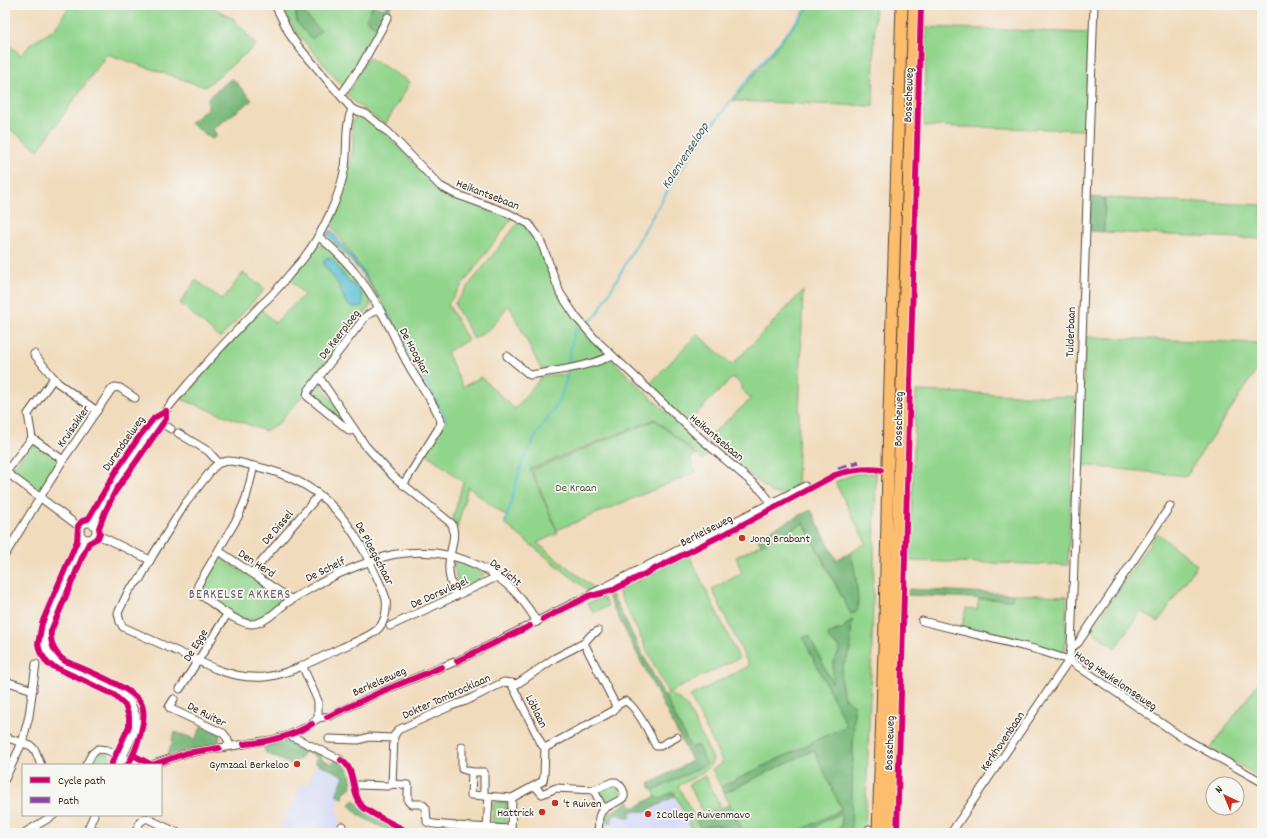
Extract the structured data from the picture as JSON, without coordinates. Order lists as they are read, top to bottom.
{
  "streets": {
    "main road": ["Bosscheweg"],
    "street": [
      "Heikantsebaan",
      "Tulderbaan",
      "De Keerploeg",
      "De Hoogkar",
      "Kruisakker",
      "Durendaelweg",
      "De Dissel",
      "Berkelseweg",
      "De Ploegschaar",
      "Den Herd",
      "De Schelf",
      "De Zicht",
      "De Dorsvlegel",
      "De Egge",
      "Hoog Heukelomseweg",
      "Dokter Tombrocklaan",
      "Löblaan",
      "De Ruiter",
      "Kerkhovenbaan"
    ]
  },
  "crossings": [
    ["Heikantsebaan", "Durendaelweg"],
    ["Heikantsebaan", "Berkelseweg"],
    ["Tulderbaan", "Hoog Heukelomseweg"],
    ["Tulderbaan", "Kerkhovenbaan"],
    ["De Keerploeg", "De Hoogkar"],
    ["De Hoogkar", "Durendaelweg"],
    ["De Dissel", "De Ploegschaar"],
    ["De Dissel", "Den Herd"],
    ["Berkelseweg", "De Zicht"],
    ["Berkelseweg", "De Ruiter"],
    ["De Ploegschaar", "De Schelf"],
    ["De Ploegschaar", "De Zicht"],
    ["De Ploegschaar", "De Egge"],
    ["Den Herd", "De Schelf"],
    ["Den Herd", "De Egge"],
    ["De Schelf", "De Zicht"],
    ["De Zicht", "De Dorsvlegel"],
    ["Hoog Heukelomseweg", "Kerkhovenbaan"],
    ["Dokter Tombrocklaan", "Löblaan"]
  ],
  "districts": ["BERKELSE AKKERS"],
  "water": ["Kolenvenseloop"],
  "parks": ["De Kraan"],
  "places": [
    "Jong Brabant",
    "Gymzaal Berkeloo",
    "'t Ruiven",
    "Hattrick",
    "2College Ruivenmavo"
  ],
  "legend": ["Cycle path", "Path"],
  "north": "top left"
}
